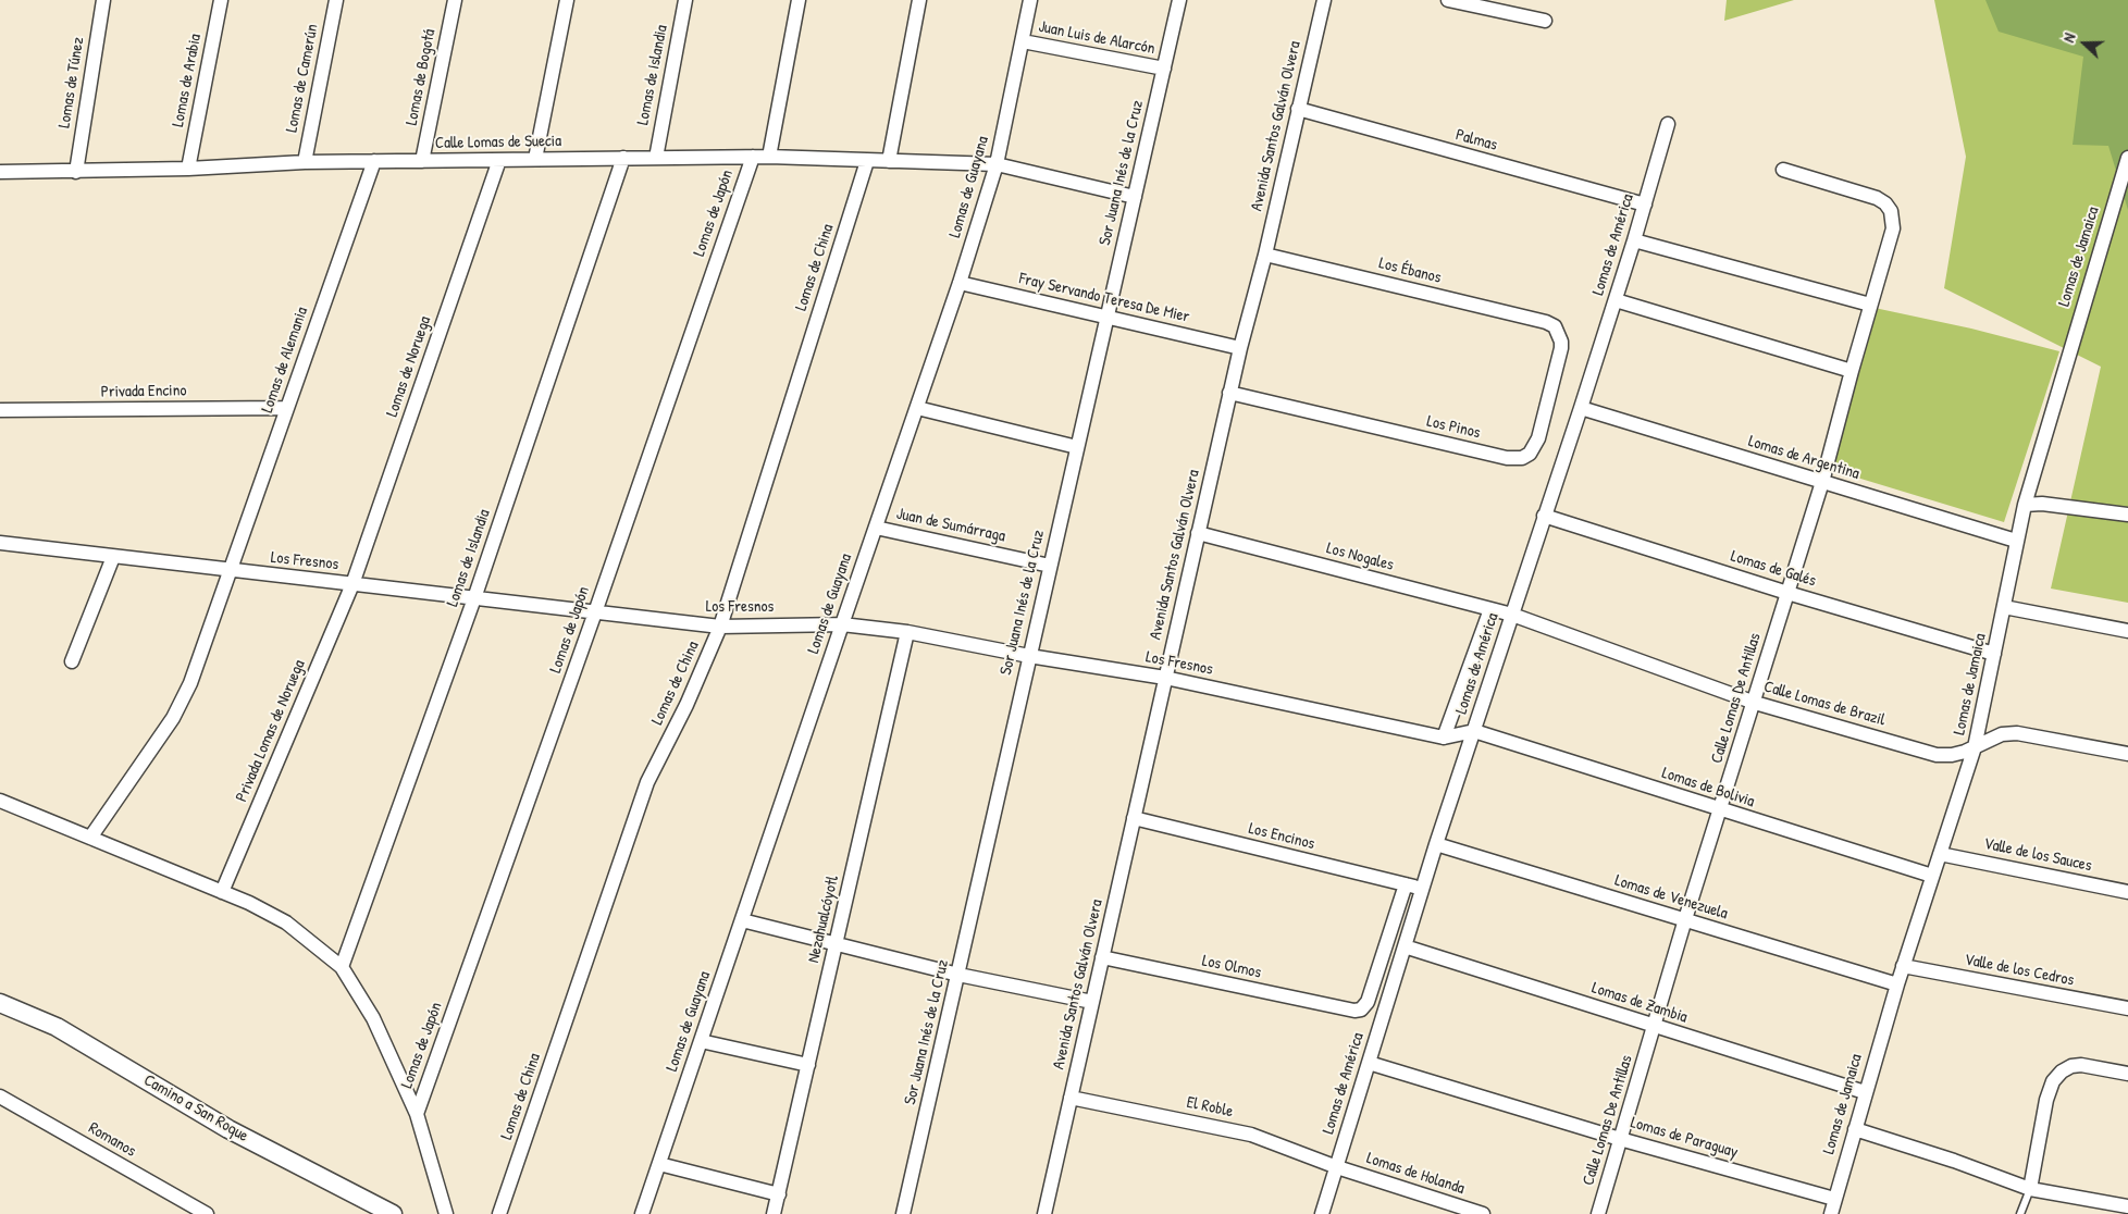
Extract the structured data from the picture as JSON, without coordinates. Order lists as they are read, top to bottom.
{
  "streets": {
    "street": [
      "Juan Luis de Alarcón",
      "Lomas de Islandia",
      "Lomas de Bogotá",
      "Lomas de Camerún",
      "Lomas de Arabia",
      "Lomas de Túnez",
      "Avenida Santos Galván Olvera",
      "Palmas",
      "Calle Lomas de Suecia",
      "Sor Juana Inés de la Cruz",
      "Lomas de Guayana",
      "Lomas de Japón",
      "Lomas de América",
      "Lomas de Jamaica",
      "Lomas de China",
      "Los Ébanos",
      "Fray Servando Teresa De Mier",
      "Lomas de Alemania",
      "Lomas de Noruega",
      "Privada Encino",
      "Los Pinos",
      "Lomas de Argentina",
      "Juan de Sumárraga",
      "Los Nogales",
      "Los Fresnos",
      "Lomas de Galés",
      "Calle Lomas De Antillas",
      "Calle Lomas de Brazil",
      "Privada Lomas de Noruega",
      "Lomas de Bolivia",
      "Los Encinos",
      "Valle de los Sauces",
      "Lomas de Venezuela",
      "Nezahualcóyotl",
      "Los Olmos",
      "Valle de los Cedros",
      "Lomas de Zambia",
      "El Roble",
      "Camino a San Roque",
      "Lomas de Paraguay",
      "Romanos",
      "Lomas de Holanda"
    ]
  },
  "crossings": [
    ["Juan Luis de Alarcón", "Sor Juana Inés de la Cruz"],
    ["Juan Luis de Alarcón", "Lomas de Guayana"],
    ["Lomas de Islandia", "Calle Lomas de Suecia"],
    ["Lomas de Islandia", "Los Fresnos"],
    ["Lomas de Bogotá", "Calle Lomas de Suecia"],
    ["Lomas de Camerún", "Calle Lomas de Suecia"],
    ["Lomas de Arabia", "Calle Lomas de Suecia"],
    ["Lomas de Túnez", "Calle Lomas de Suecia"],
    ["Avenida Santos Galván Olvera", "Palmas"],
    ["Avenida Santos Galván Olvera", "Los Ébanos"],
    ["Avenida Santos Galván Olvera", "Fray Servando Teresa De Mier"],
    ["Avenida Santos Galván Olvera", "Los Pinos"],
    ["Avenida Santos Galván Olvera", "Los Nogales"],
    ["Avenida Santos Galván Olvera", "Los Fresnos"],
    ["Avenida Santos Galván Olvera", "Los Encinos"],
    ["Avenida Santos Galván Olvera", "Los Olmos"],
    ["Avenida Santos Galván Olvera", "El Roble"],
    ["Palmas", "Lomas de América"],
    ["Calle Lomas de Suecia", "Sor Juana Inés de la Cruz"],
    ["Calle Lomas de Suecia", "Lomas de Guayana"],
    ["Calle Lomas de Suecia", "Lomas de Japón"],
    ["Calle Lomas de Suecia", "Lomas de China"],
    ["Calle Lomas de Suecia", "Lomas de Alemania"],
    ["Calle Lomas de Suecia", "Lomas de Noruega"],
    ["Sor Juana Inés de la Cruz", "Fray Servando Teresa De Mier"],
    ["Sor Juana Inés de la Cruz", "Juan de Sumárraga"],
    ["Sor Juana Inés de la Cruz", "Los Fresnos"],
    ["Lomas de Guayana", "Fray Servando Teresa De Mier"],
    ["Lomas de Guayana", "Juan de Sumárraga"],
    ["Lomas de Guayana", "Los Fresnos"],
    ["Lomas de Japón", "Los Fresnos"],
    ["Lomas de América", "Lomas de Argentina"],
    ["Lomas de América", "Los Nogales"],
    ["Lomas de América", "Los Fresnos"],
    ["Lomas de América", "Lomas de Galés"],
    ["Lomas de América", "Calle Lomas de Brazil"],
    ["Lomas de América", "Lomas de Bolivia"],
    ["Lomas de América", "Los Encinos"],
    ["Lomas de América", "Lomas de Venezuela"],
    ["Lomas de América", "Lomas de Zambia"],
    ["Lomas de América", "El Roble"],
    ["Lomas de América", "Lomas de Paraguay"],
    ["Lomas de América", "Lomas de Holanda"],
    ["Lomas de Jamaica", "Lomas de Argentina"],
    ["Lomas de Jamaica", "Lomas de Galés"],
    ["Lomas de Jamaica", "Calle Lomas de Brazil"],
    ["Lomas de Jamaica", "Lomas de Bolivia"],
    ["Lomas de Jamaica", "Valle de los Sauces"],
    ["Lomas de Jamaica", "Lomas de Venezuela"],
    ["Lomas de Jamaica", "Valle de los Cedros"],
    ["Lomas de Jamaica", "Lomas de Zambia"],
    ["Lomas de Jamaica", "Lomas de Paraguay"],
    ["Lomas de China", "Los Fresnos"],
    ["Los Ébanos", "Los Pinos"],
    ["Lomas de Alemania", "Privada Encino"],
    ["Lomas de Alemania", "Los Fresnos"],
    ["Lomas de Noruega", "Los Fresnos"],
    ["Lomas de Noruega", "Privada Lomas de Noruega"],
    ["Lomas de Argentina", "Calle Lomas De Antillas"],
    ["Los Nogales", "Calle Lomas de Brazil"],
    ["Los Fresnos", "Privada Lomas de Noruega"],
    ["Los Fresnos", "Lomas de Bolivia"],
    ["Los Fresnos", "Nezahualcóyotl"],
    ["Lomas de Galés", "Calle Lomas De Antillas"],
    ["Calle Lomas De Antillas", "Calle Lomas de Brazil"],
    ["Calle Lomas De Antillas", "Lomas de Bolivia"],
    ["Calle Lomas De Antillas", "Lomas de Venezuela"],
    ["Calle Lomas De Antillas", "Lomas de Zambia"],
    ["Calle Lomas De Antillas", "Lomas de Paraguay"],
    ["Los Encinos", "Los Olmos"],
    ["El Roble", "Lomas de Holanda"]
  ],
  "north": "left"
}
